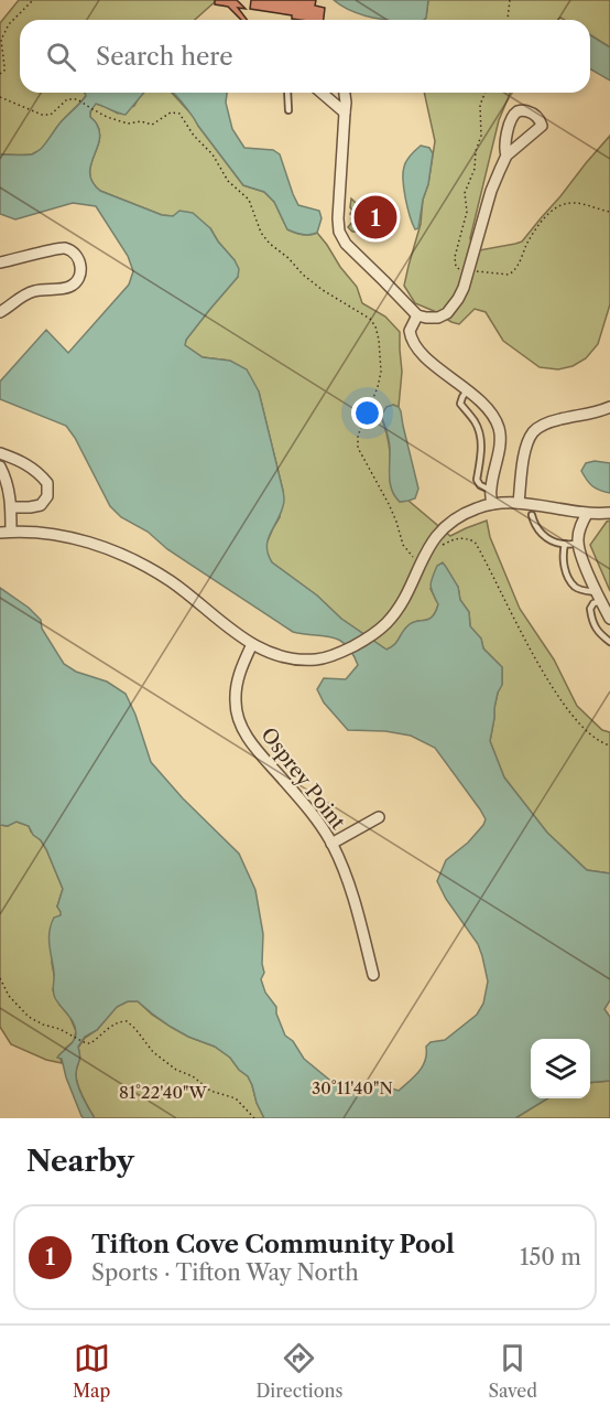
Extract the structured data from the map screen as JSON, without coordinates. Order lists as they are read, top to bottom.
{
  "streets": {
    "street": ["Osprey Point"]
  },
  "page": {
    "search": "Search here",
    "pins": "1",
    "heading": "Nearby",
    "list": [
      {
        "mark": "1",
        "name": "Tifton Cove Community Pool",
        "note": "Sports · Tifton Way North",
        "value": "150 m"
      }
    ],
    "nav": ["Map", "Directions", "Saved"]
  },
  "coordinates": ["30°11'40\"N", "81°22'40\"W"]
}
